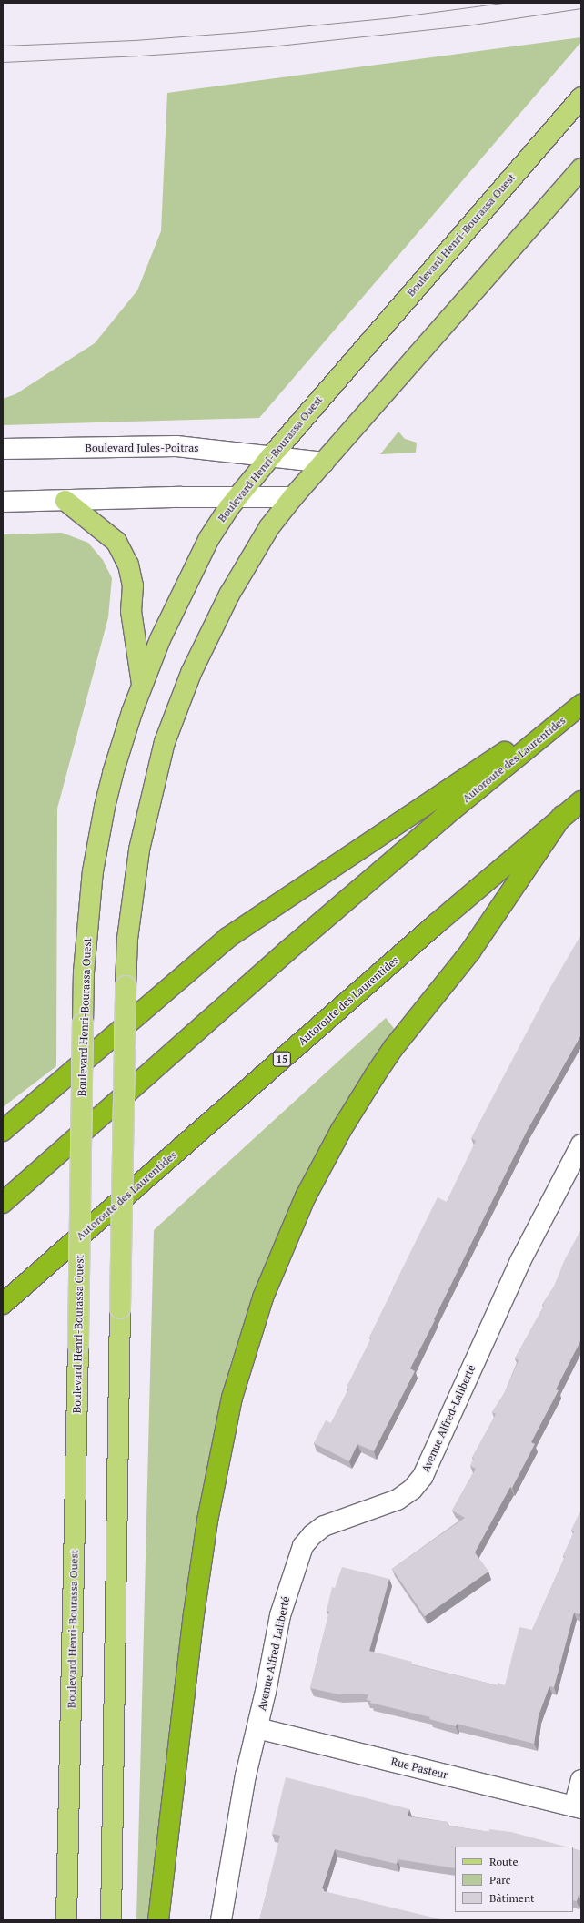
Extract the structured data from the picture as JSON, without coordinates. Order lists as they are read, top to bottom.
{
  "streets": {
    "highway": ["Autoroute des Laurentides", "15"],
    "main road": ["Boulevard Henri-Bourassa Ouest"],
    "street": ["Boulevard Jules-Poitras", "Avenue Alfred-Laliberté", "Rue Pasteur"]
  },
  "crossings": [
    ["Boulevard Henri-Bourassa Ouest", "Boulevard Jules-Poitras"],
    ["Avenue Alfred-Laliberté", "Rue Pasteur"]
  ],
  "legend": ["Route", "Parc", "Bâtiment"]
}
